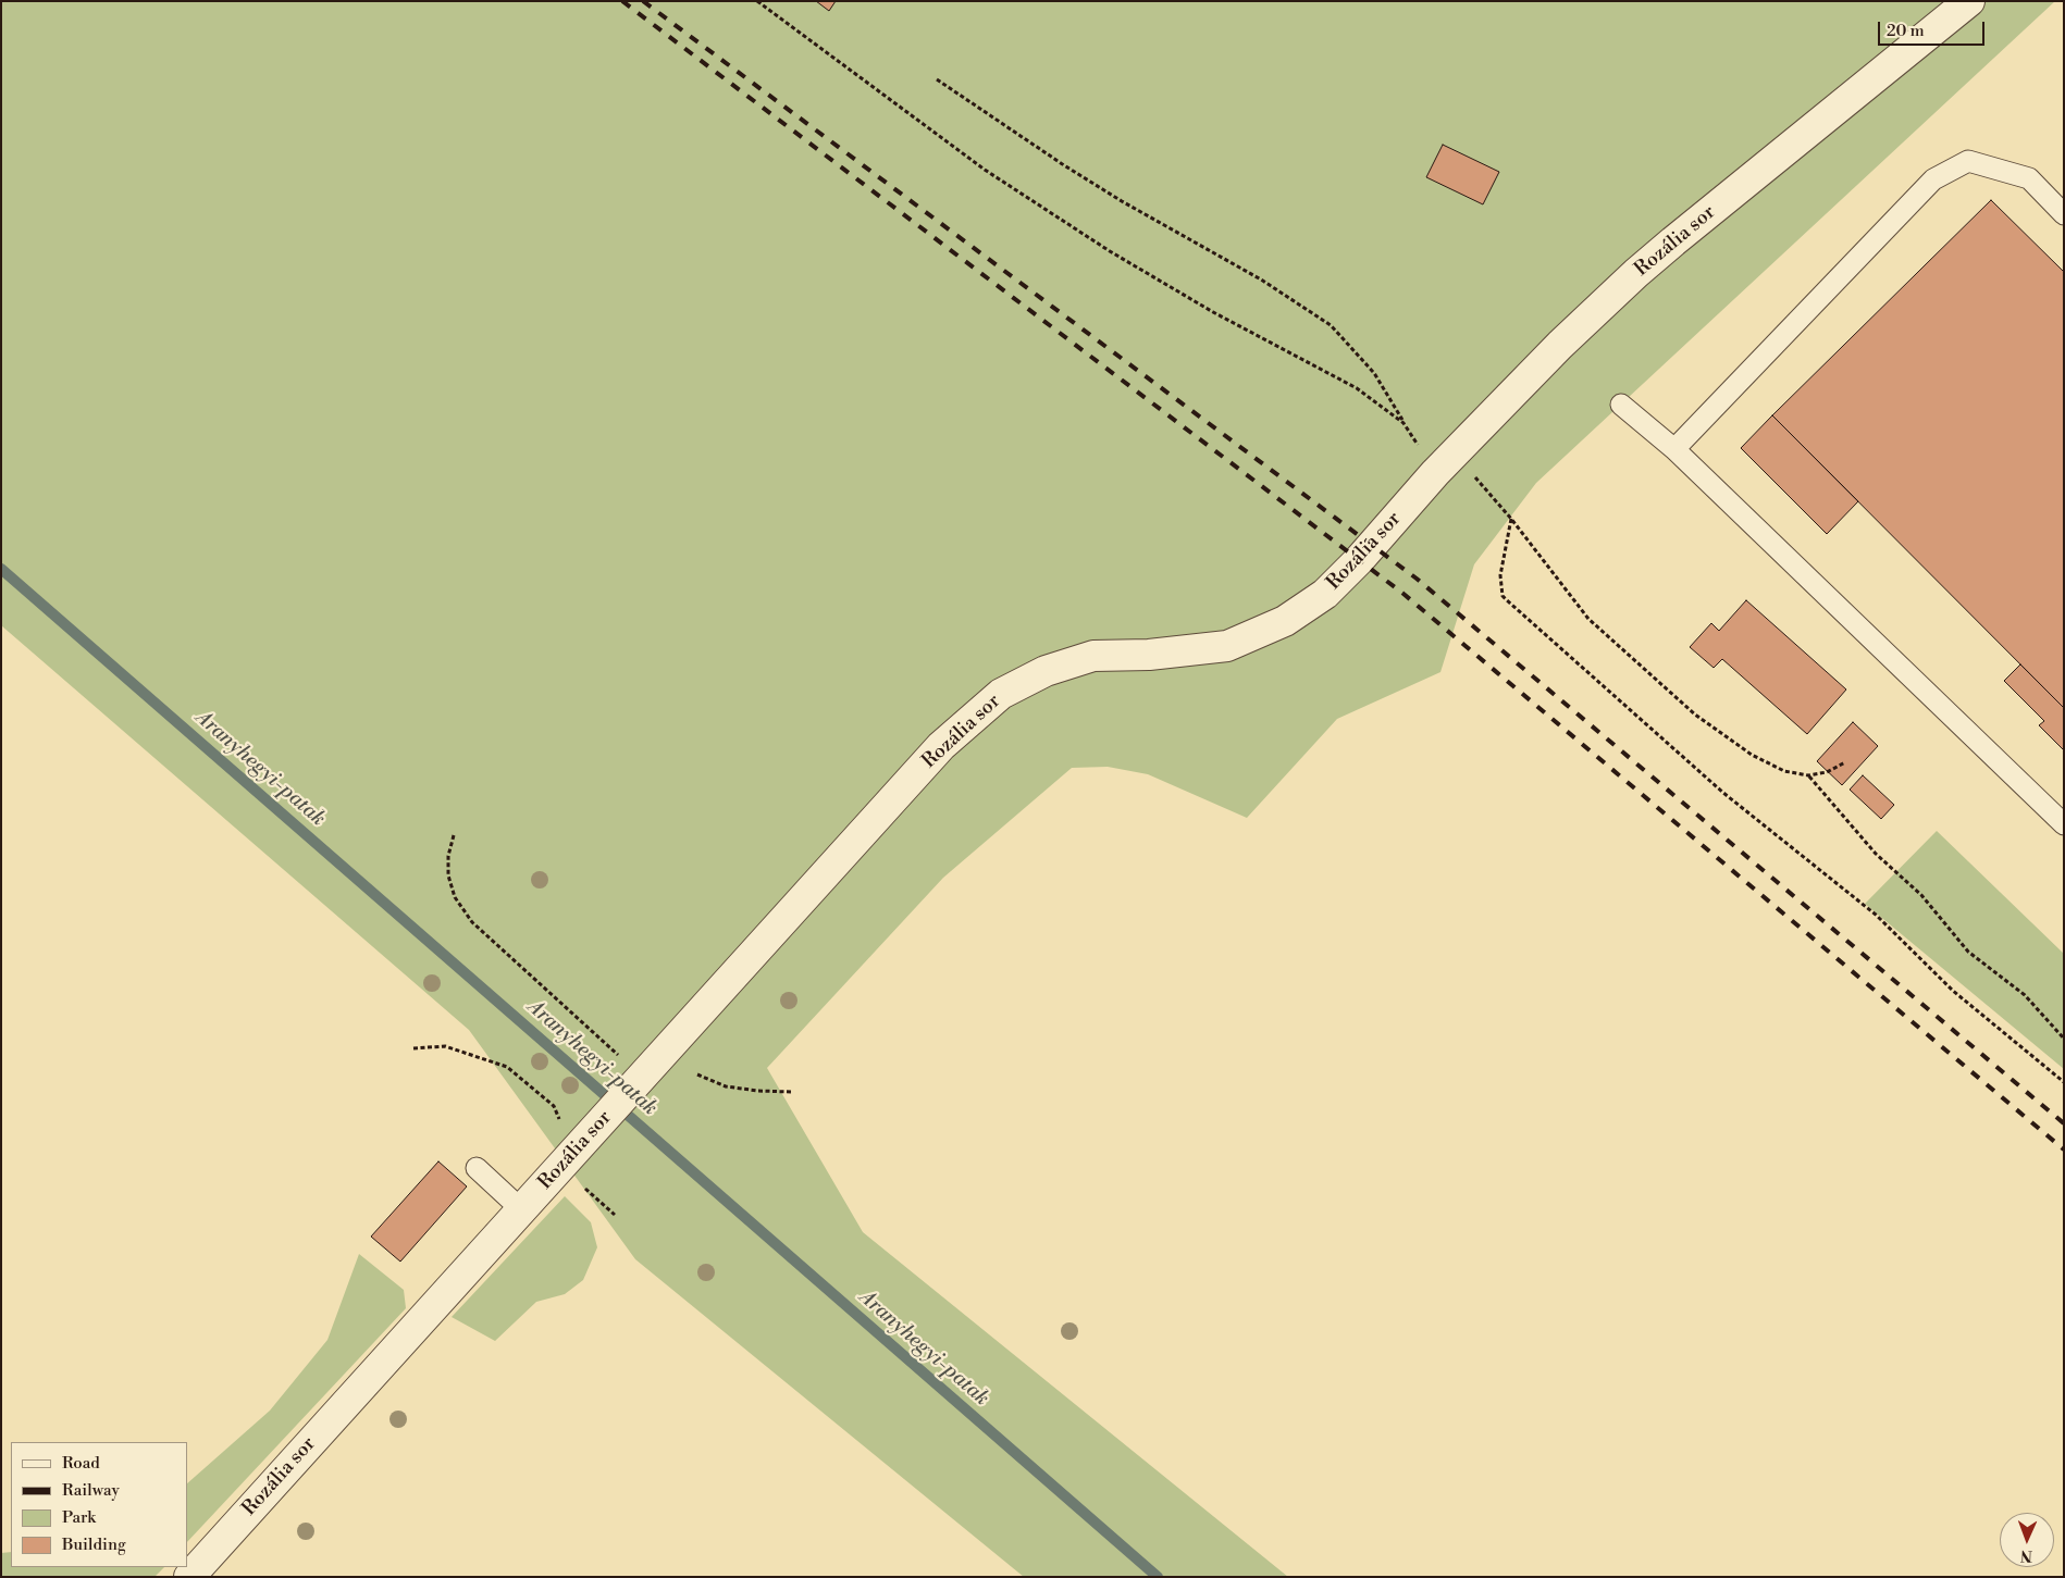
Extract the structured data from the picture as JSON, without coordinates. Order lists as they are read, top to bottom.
{
  "streets": {
    "street": ["Rozália sor"]
  },
  "water": ["Aranyhegyi-patak"],
  "legend": [
    "Road",
    "Railway",
    "Park",
    "Building"
  ],
  "scale_bar": "20 m",
  "north": "bottom"
}
